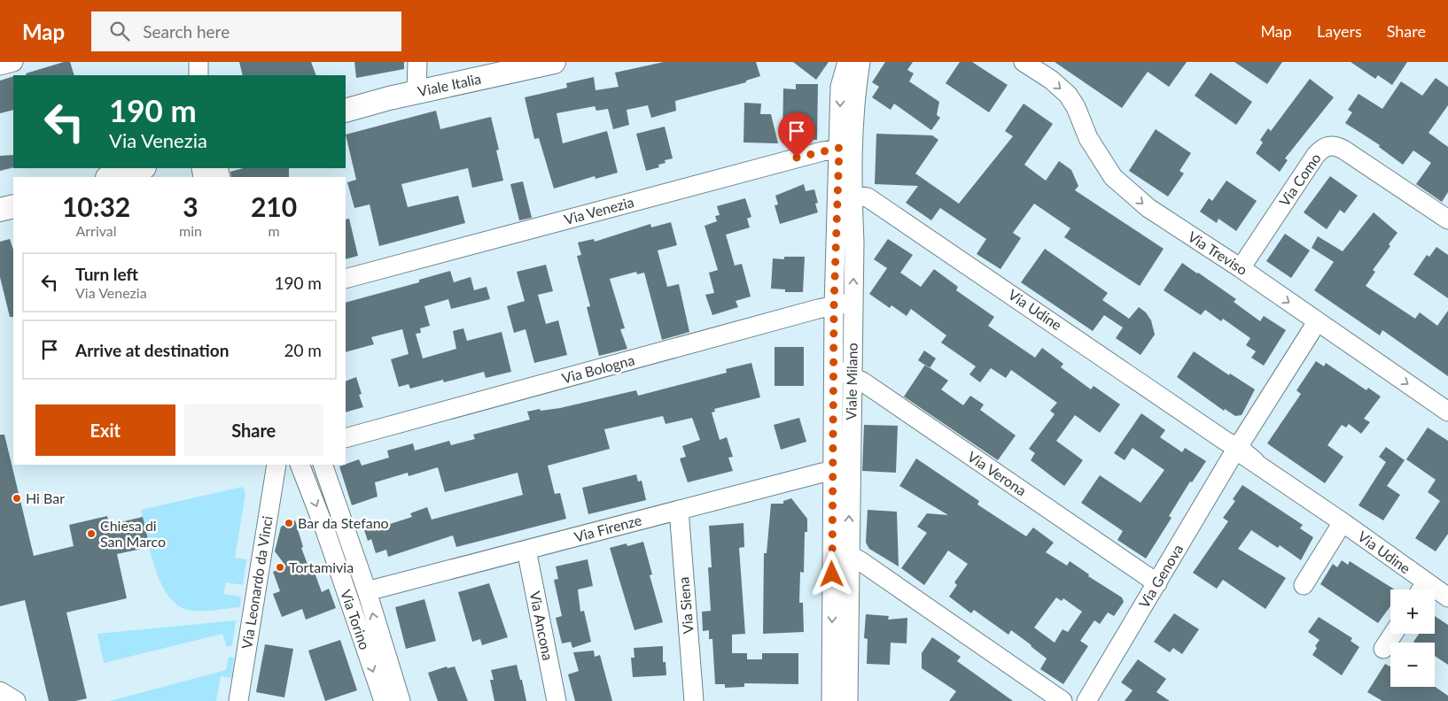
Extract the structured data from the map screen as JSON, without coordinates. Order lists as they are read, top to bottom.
{
  "streets": {
    "main road": ["Viale Italia"],
    "street": [
      "Via Como",
      "Via Venezia",
      "Via Treviso",
      "Via Udine",
      "Via Bologna",
      "Viale Milano",
      "Via Verona",
      "Via Firenze",
      "Via Genova",
      "Via Leonardo da Vinci",
      "Via Siena",
      "Via Torino",
      "Via Ancona"
    ]
  },
  "crossings": [
    ["Via Como", "Via Treviso"],
    ["Via Venezia", "Viale Milano"],
    ["Via Treviso", "Via Genova"],
    ["Via Udine", "Viale Milano"],
    ["Via Udine", "Via Genova"],
    ["Via Bologna", "Viale Milano"],
    ["Viale Milano", "Via Verona"],
    ["Viale Milano", "Via Firenze"],
    ["Via Verona", "Via Genova"],
    ["Via Firenze", "Via Siena"],
    ["Via Firenze", "Via Torino"],
    ["Via Firenze", "Via Ancona"]
  ],
  "one_way": ["Via Treviso"],
  "places": [
    "Hi Bar",
    "Bar da Stefano",
    "Chiesa di San Marco",
    "Tortamivia"
  ],
  "page": {
    "header": "Map",
    "search": "Search here",
    "nav": ["Map", "Layers", "Share"],
    "turn": ["190 m", "Via Venezia"],
    "eta": [
      "10:32",
      "Arrival",
      "3",
      "min",
      "210",
      "m"
    ],
    "list": [
      {
        "name": "Turn left",
        "note": "Via Venezia",
        "value": "190 m"
      },
      {
        "name": "Arrive at destination",
        "value": "20 m"
      }
    ],
    "buttons": ["Exit", "Share"],
    "map_buttons": ["+", "−"]
  }
}
